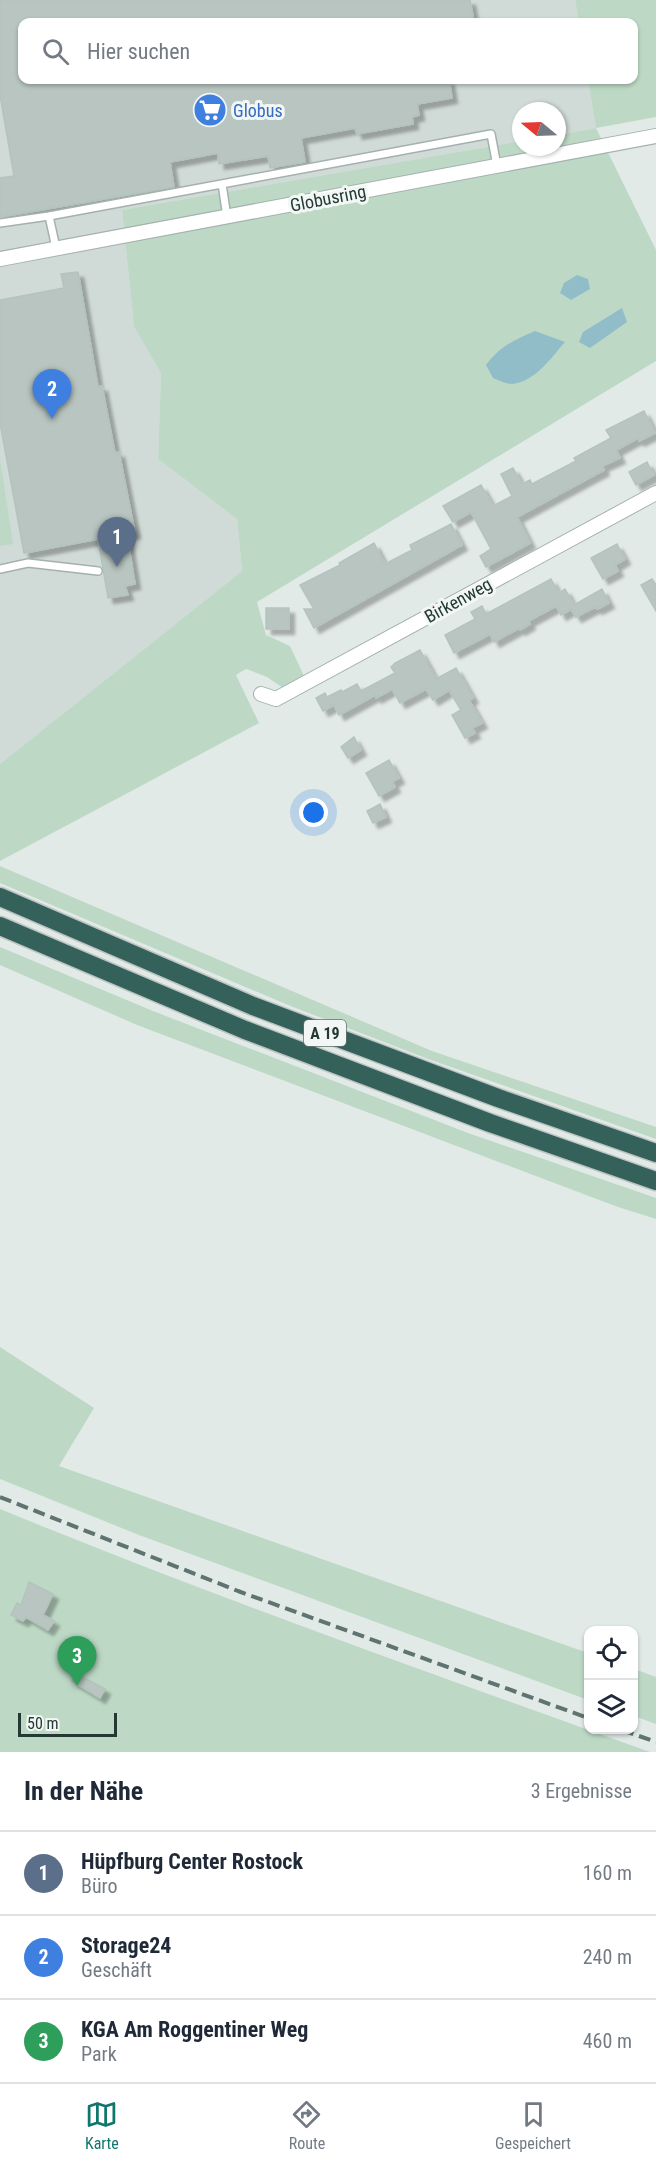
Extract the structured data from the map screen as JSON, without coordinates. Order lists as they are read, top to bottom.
{
  "streets": {
    "highway": ["A 19"],
    "street": ["Globusring", "Birkenweg"]
  },
  "places": {
    "supermarket": ["Globus"]
  },
  "scale_bar": "50 m",
  "north": "left",
  "page": {
    "search": "Hier suchen",
    "pins": ["2", "1", "3"],
    "scale": "50 m",
    "heading": ["In der Nähe", "3 Ergebnisse"],
    "list": [
      {
        "mark": "1",
        "name": "Hüpfburg Center Rostock",
        "note": "Büro",
        "value": "160 m"
      },
      {
        "mark": "2",
        "name": "Storage24",
        "note": "Geschäft",
        "value": "240 m"
      },
      {
        "mark": "3",
        "name": "KGA Am Roggentiner Weg",
        "note": "Park",
        "value": "460 m"
      }
    ],
    "nav": ["Karte", "Route", "Gespeichert"]
  }
}
